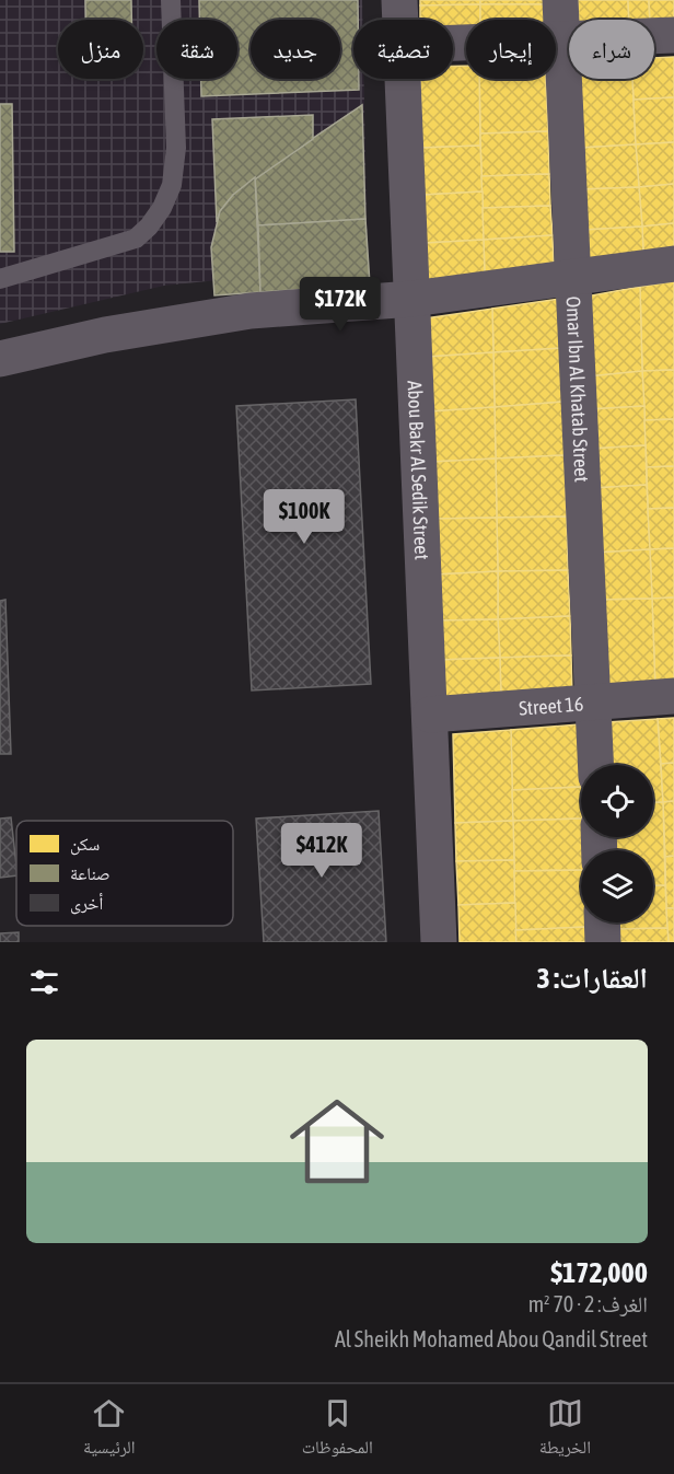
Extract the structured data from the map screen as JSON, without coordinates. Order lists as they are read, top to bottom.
{
  "streets": {
    "street": ["Omar Ibn Al Khatab Street", "Abou Bakr Al Sedik Street", "Street 16"]
  },
  "crossings": [
    ["Omar Ibn Al Khatab Street", "Street 16"],
    ["Abou Bakr Al Sedik Street", "Street 16"]
  ],
  "legend": ["سكن", "صناعة", "أخرى"],
  "page": {
    "chip": [
      "شراء",
      "إيجار",
      "تصفية",
      "جديد",
      "شقة",
      "منزل"
    ],
    "price": ["$172K", "$100K", "$412K"],
    "heading": "العقارات: 3",
    "list": [
      {
        "name": "$172,000",
        "note": "الغرف: 2 · 70 m² · Al Sheikh Mohamed Abou Qandil Street"
      }
    ],
    "tabs": ["الخريطة", "المحفوظات", "الرئيسية"]
  }
}
